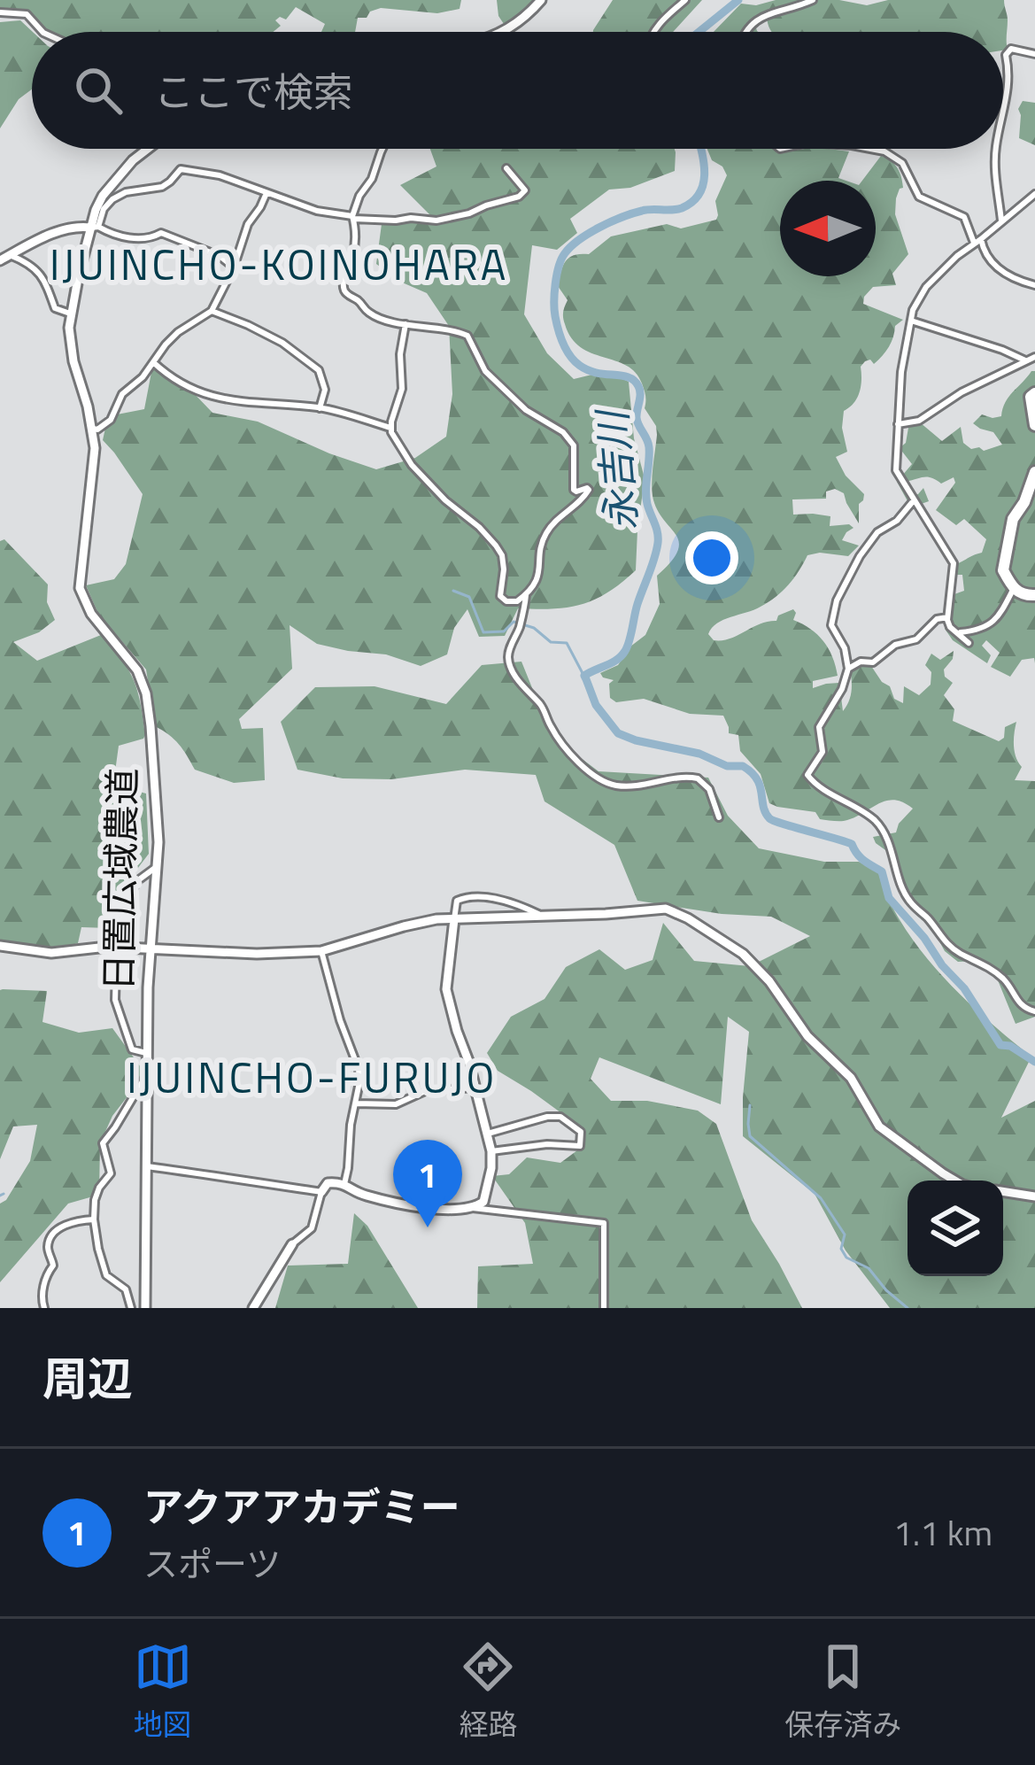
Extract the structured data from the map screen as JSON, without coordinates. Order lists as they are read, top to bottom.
{
  "streets": {
    "street": ["日置広域農道"]
  },
  "districts": ["IJUINCHO-KOINOHARA", "IJUINCHO-FURUJO"],
  "water": ["永吉川"],
  "north": "left",
  "page": {
    "search": "ここで検索",
    "pins": "1",
    "heading": "周辺",
    "list": [
      {
        "mark": "1",
        "name": "アクアアカデミー",
        "note": "スポーツ",
        "value": "1.1 km"
      }
    ],
    "nav": ["地図", "経路", "保存済み"]
  }
}
